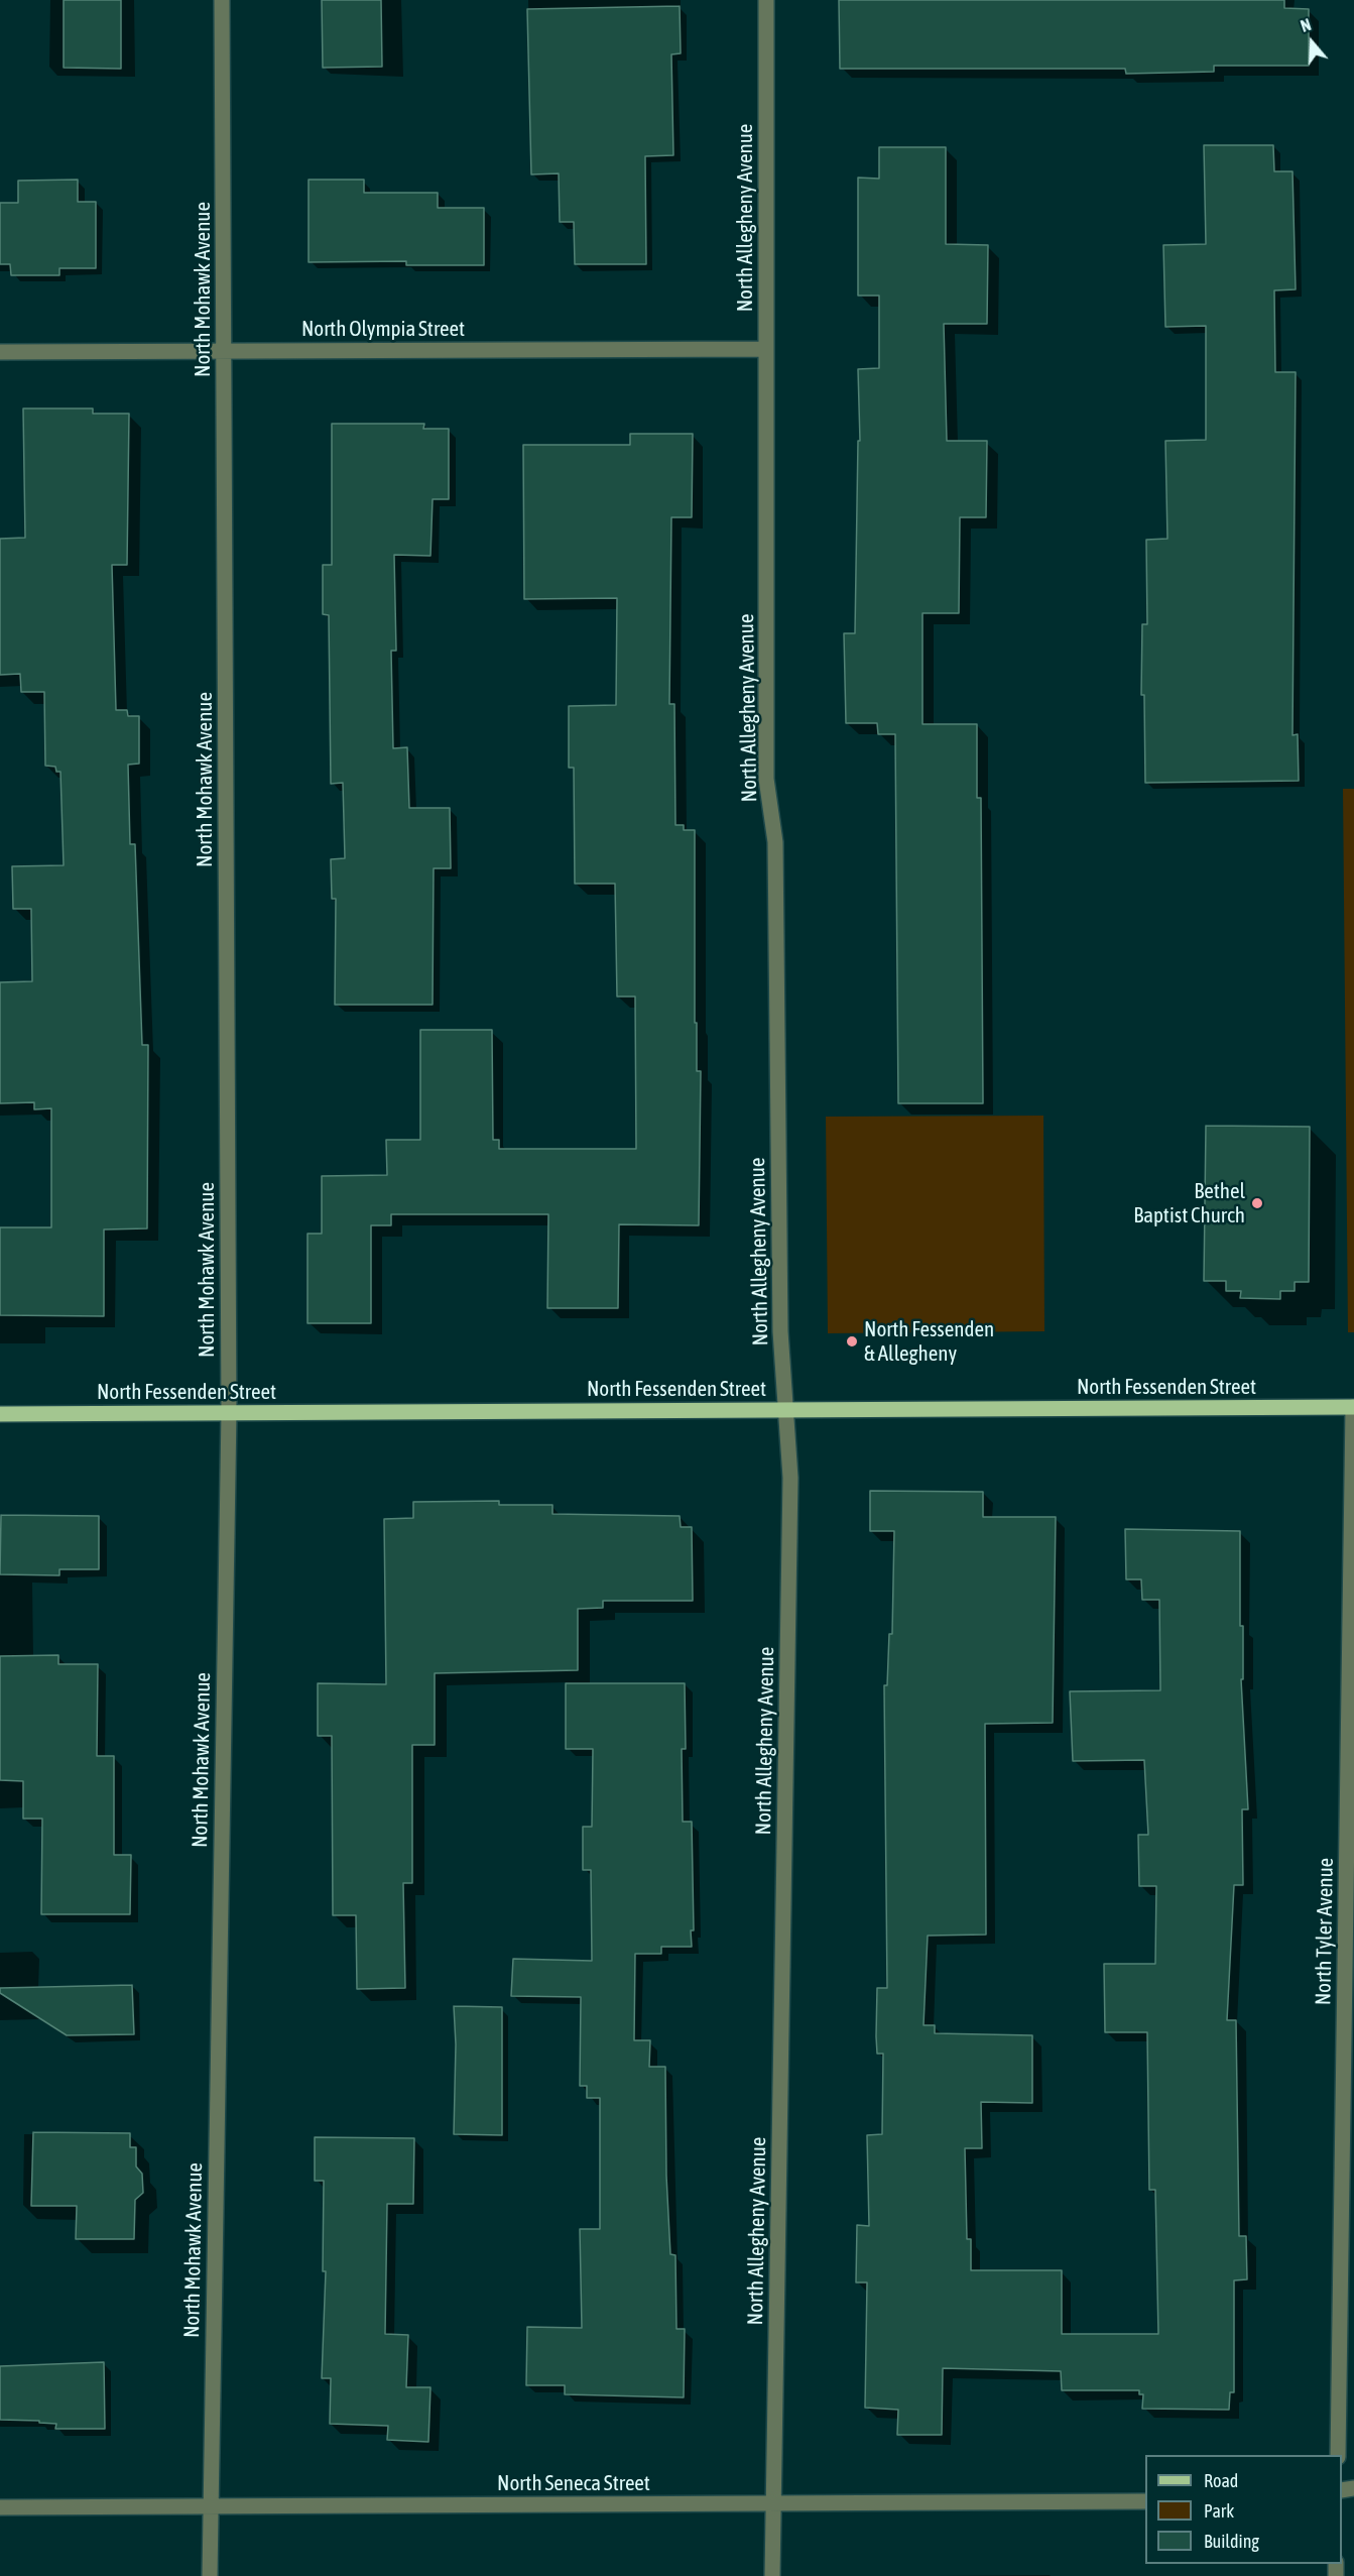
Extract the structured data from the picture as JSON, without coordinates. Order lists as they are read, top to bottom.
{
  "streets": {
    "main road": ["North Fessenden Street"],
    "street": [
      "North Allegheny Avenue",
      "North Mohawk Avenue",
      "North Olympia Street",
      "North Tyler Avenue",
      "North Seneca Street"
    ]
  },
  "crossings": [
    ["North Allegheny Avenue", "North Olympia Street"],
    ["North Allegheny Avenue", "North Fessenden Street"],
    ["North Allegheny Avenue", "North Seneca Street"],
    ["North Mohawk Avenue", "North Olympia Street"],
    ["North Mohawk Avenue", "North Fessenden Street"],
    ["North Mohawk Avenue", "North Seneca Street"],
    ["North Fessenden Street", "North Tyler Avenue"]
  ],
  "places": ["Bethel Baptist Church", "North Fessenden & Allegheny"],
  "legend": ["Road", "Park", "Building"],
  "north": "top"
}
